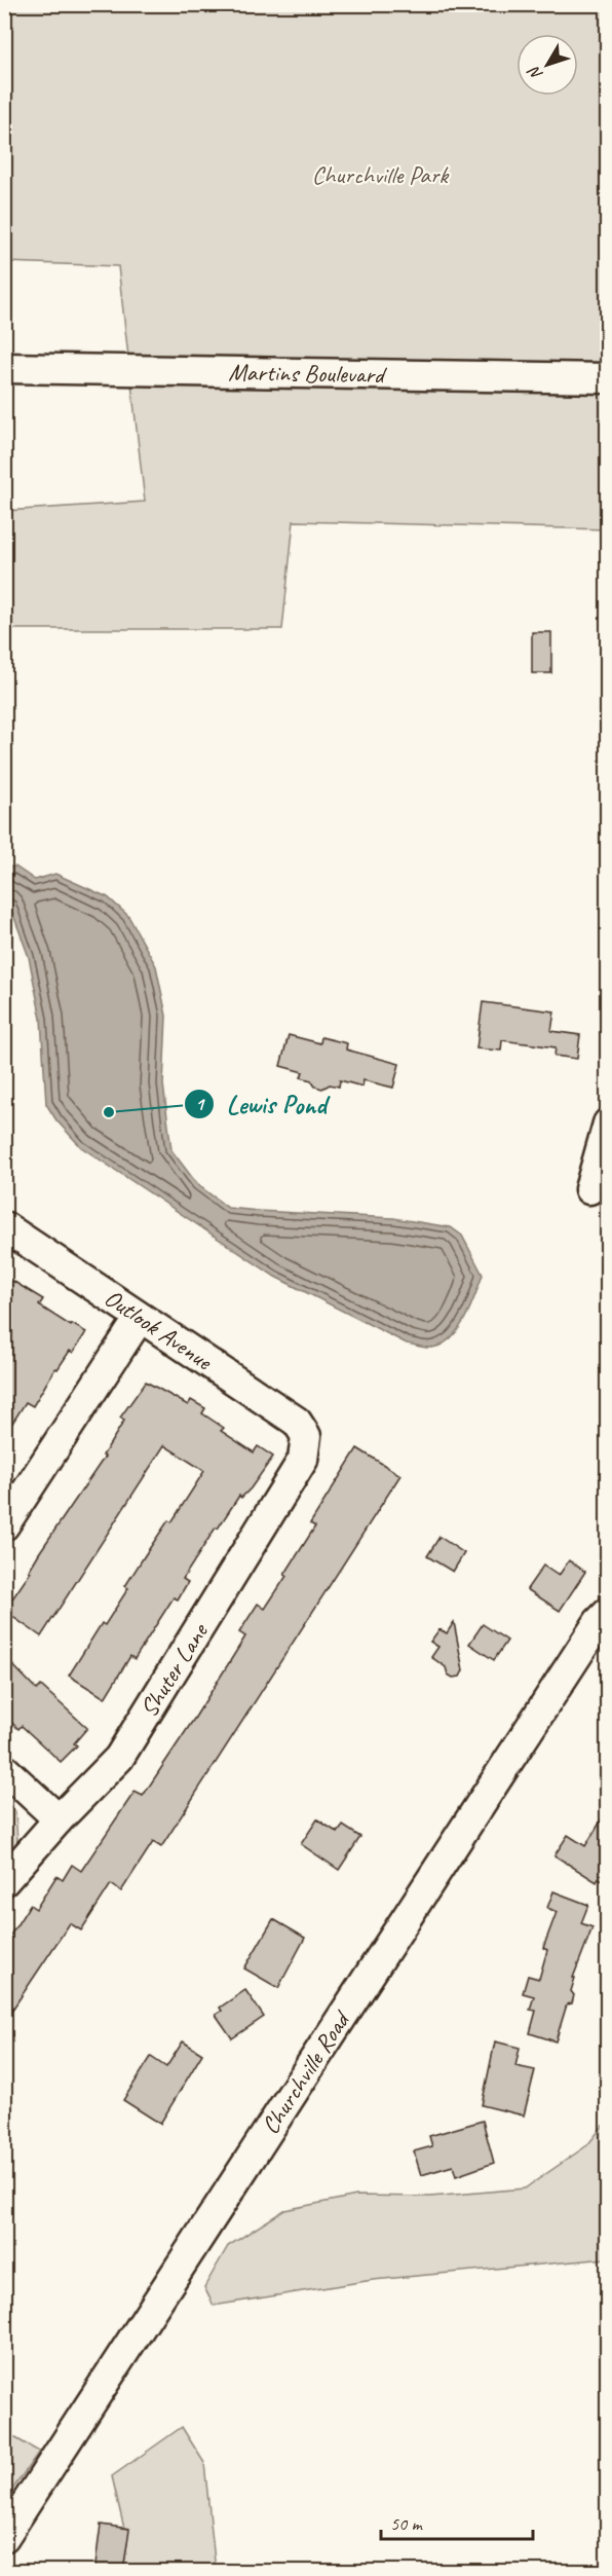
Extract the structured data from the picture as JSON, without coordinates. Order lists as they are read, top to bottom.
{
  "streets": {
    "street": [
      "Martins Boulevard",
      "Outlook Avenue",
      "Shuter Lane",
      "Churchville Road"
    ]
  },
  "crossings": [
    ["Outlook Avenue", "Shuter Lane"]
  ],
  "parks": ["Churchville Park"],
  "places": ["Lewis Pond"],
  "scale_bar": "50 m",
  "north": "bottom left"
}
